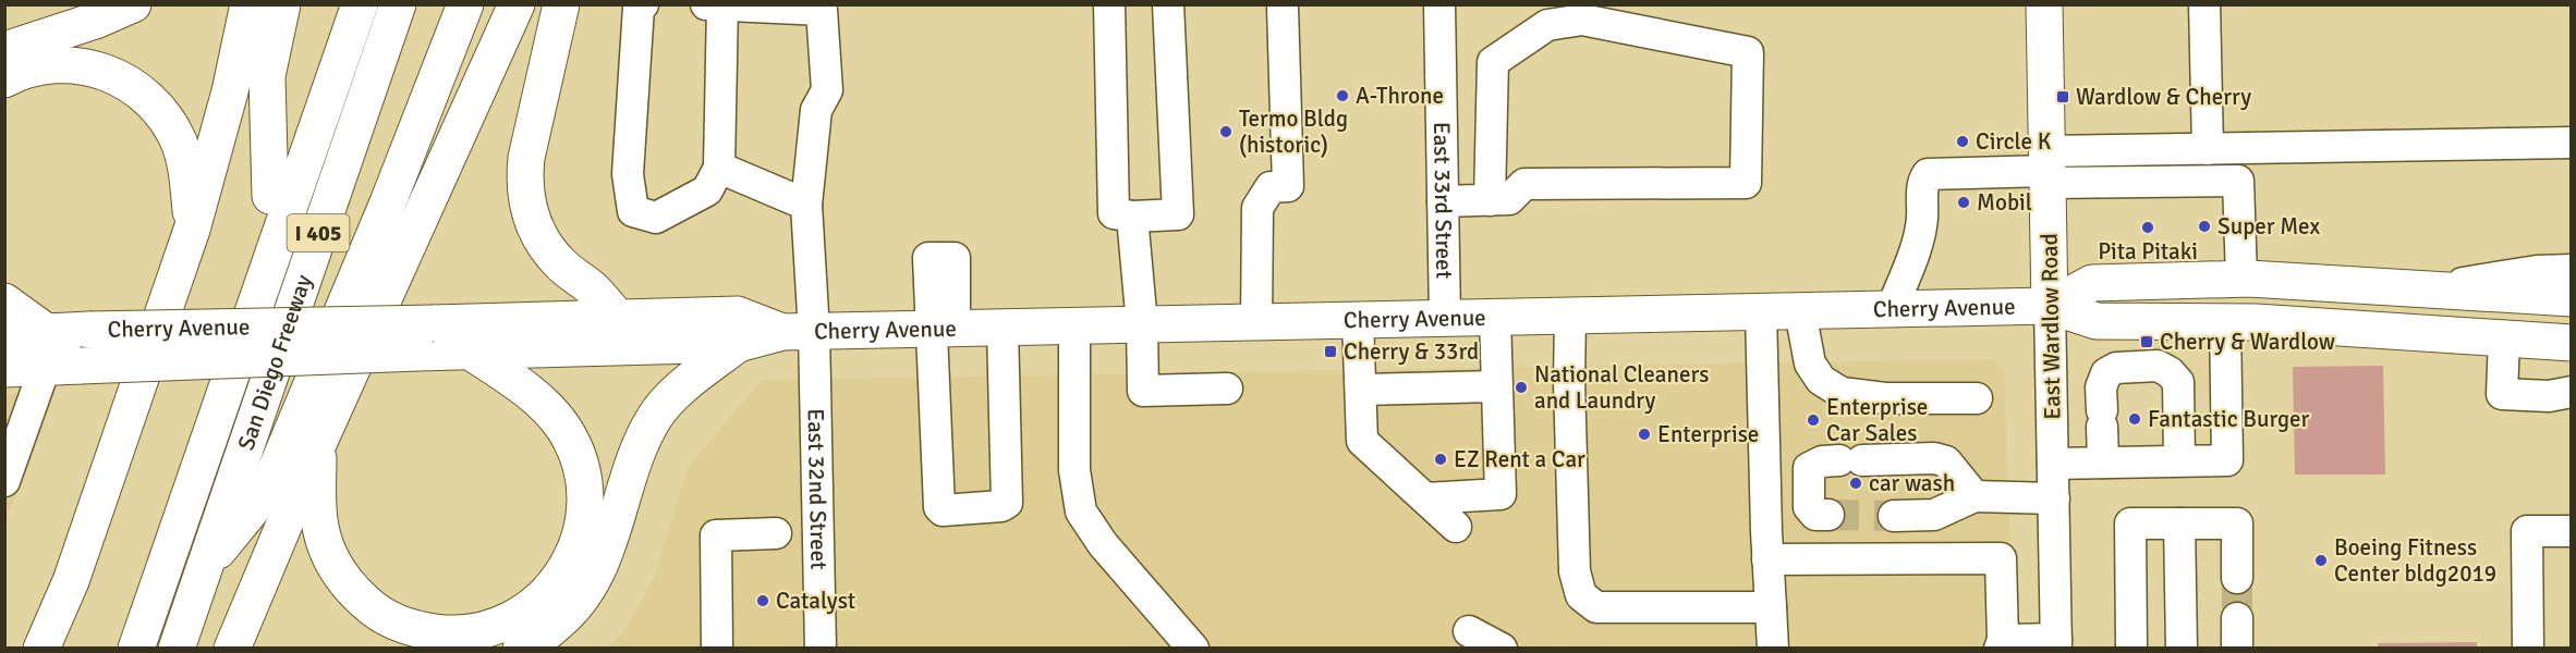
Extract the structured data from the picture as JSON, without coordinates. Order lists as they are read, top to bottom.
{
  "streets": {
    "main road": [
      "I 405",
      "Cherry Avenue",
      "East Wardlow Road",
      "San Diego Freeway"
    ],
    "street": ["East 33rd Street", "East 32nd Street"]
  },
  "crossings": [
    ["East 33rd Street", "Cherry Avenue"],
    ["Cherry Avenue", "East Wardlow Road"],
    ["Cherry Avenue", "East 32nd Street"]
  ],
  "places": {
    "other": [
      "A-Throne",
      "Termo Bldg (historic)",
      "Circle K",
      "Mobil",
      "Super Mex",
      "Pita Pitaki",
      "National Cleaners and Laundry",
      "Fantastic Burger",
      "Enterprise Car Sales",
      "Enterprise",
      "EZ Rent a Car",
      "car wash",
      "Boeing Fitness Center bldg2019",
      "Catalyst"
    ],
    "transit": ["Wardlow & Cherry", "Cherry & Wardlow", "Cherry & 33rd"]
  }
}
